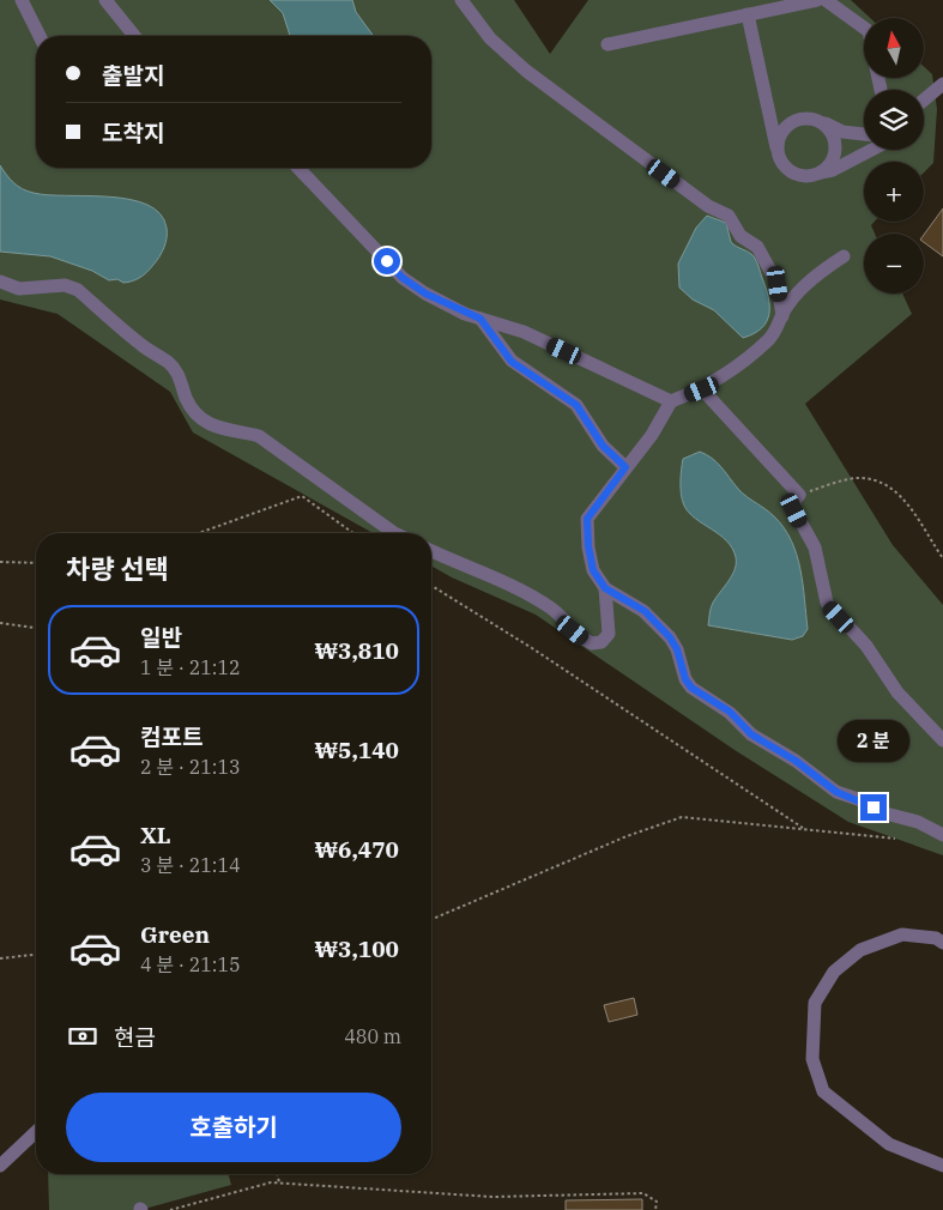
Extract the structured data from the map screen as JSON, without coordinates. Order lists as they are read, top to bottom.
{
  "north": "top",
  "page": {
    "map_buttons": ["+", "−"],
    "banner": ["출발지", "도착지"],
    "heading": "차량 선택",
    "list": [
      {
        "name": "일반",
        "note": "1 분 · 21:12",
        "value": "₩3,810"
      },
      {
        "name": "컴포트",
        "note": "2 분 · 21:13",
        "value": "₩5,140"
      },
      {
        "name": "XL",
        "note": "3 분 · 21:14",
        "value": "₩6,470"
      },
      {
        "name": "Green",
        "note": "4 분 · 21:15",
        "value": "₩3,100"
      }
    ],
    "bubble": "2 분",
    "pay": ["현금", "480 m"],
    "buttons": "호출하기"
  }
}
